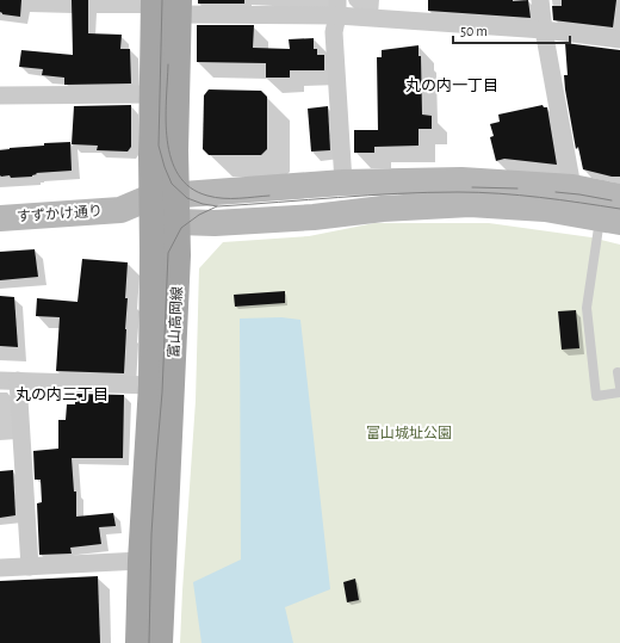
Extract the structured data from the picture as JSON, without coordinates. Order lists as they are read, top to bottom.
{
  "streets": {
    "main road": ["富山高岡線"],
    "street": ["すずかけ通り"]
  },
  "crossings": [
    ["すずかけ通り", "富山高岡線"]
  ],
  "districts": ["丸の内一丁目", "丸の内三丁目"],
  "parks": ["富山城址公園"],
  "scale_bar": "50 m"
}
